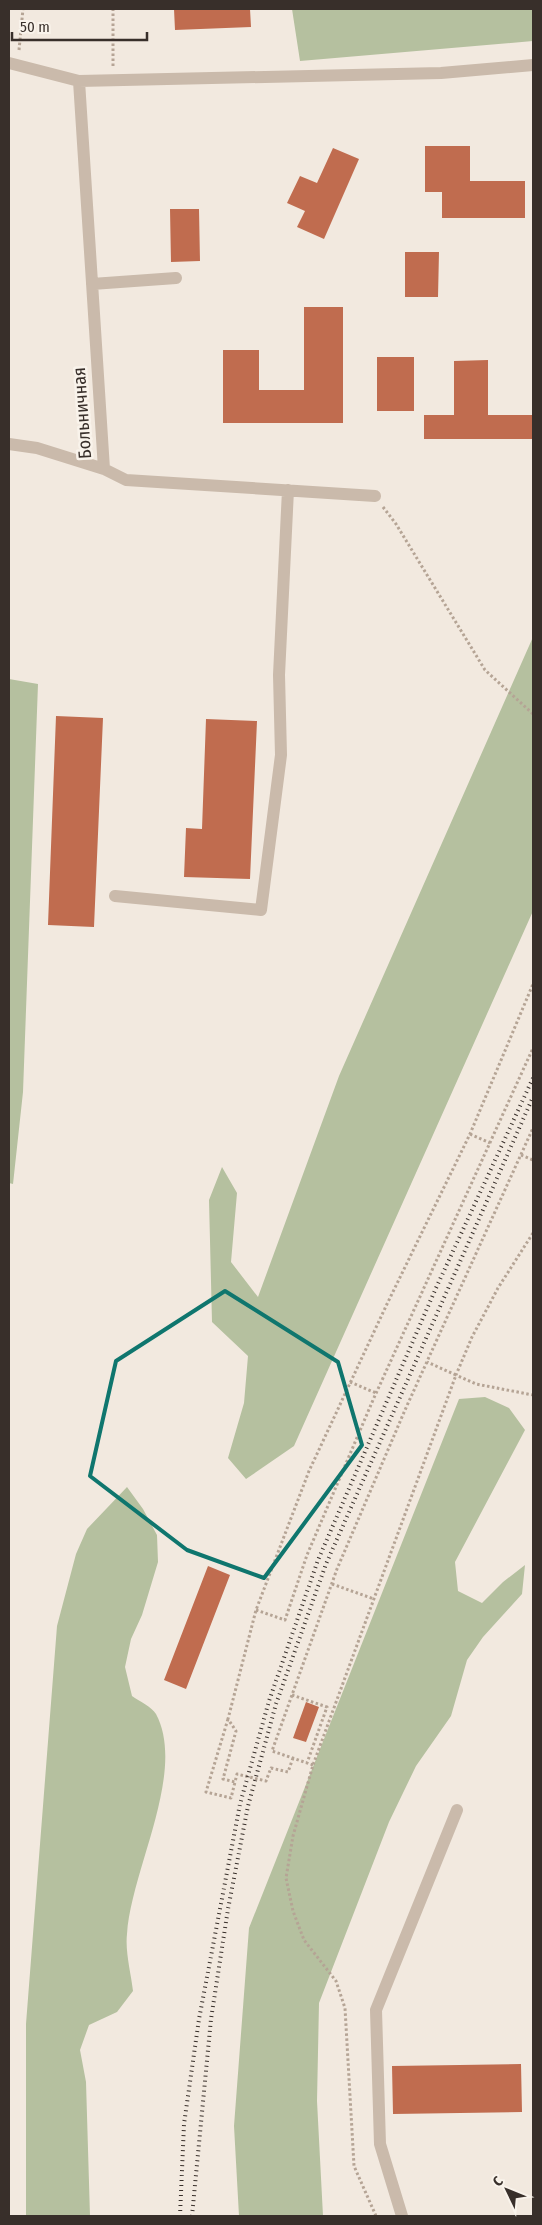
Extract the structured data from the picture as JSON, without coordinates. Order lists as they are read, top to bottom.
{
  "streets": {
    "street": ["Больничная"]
  },
  "scale_bar": "50 m",
  "north": "top left"
}
